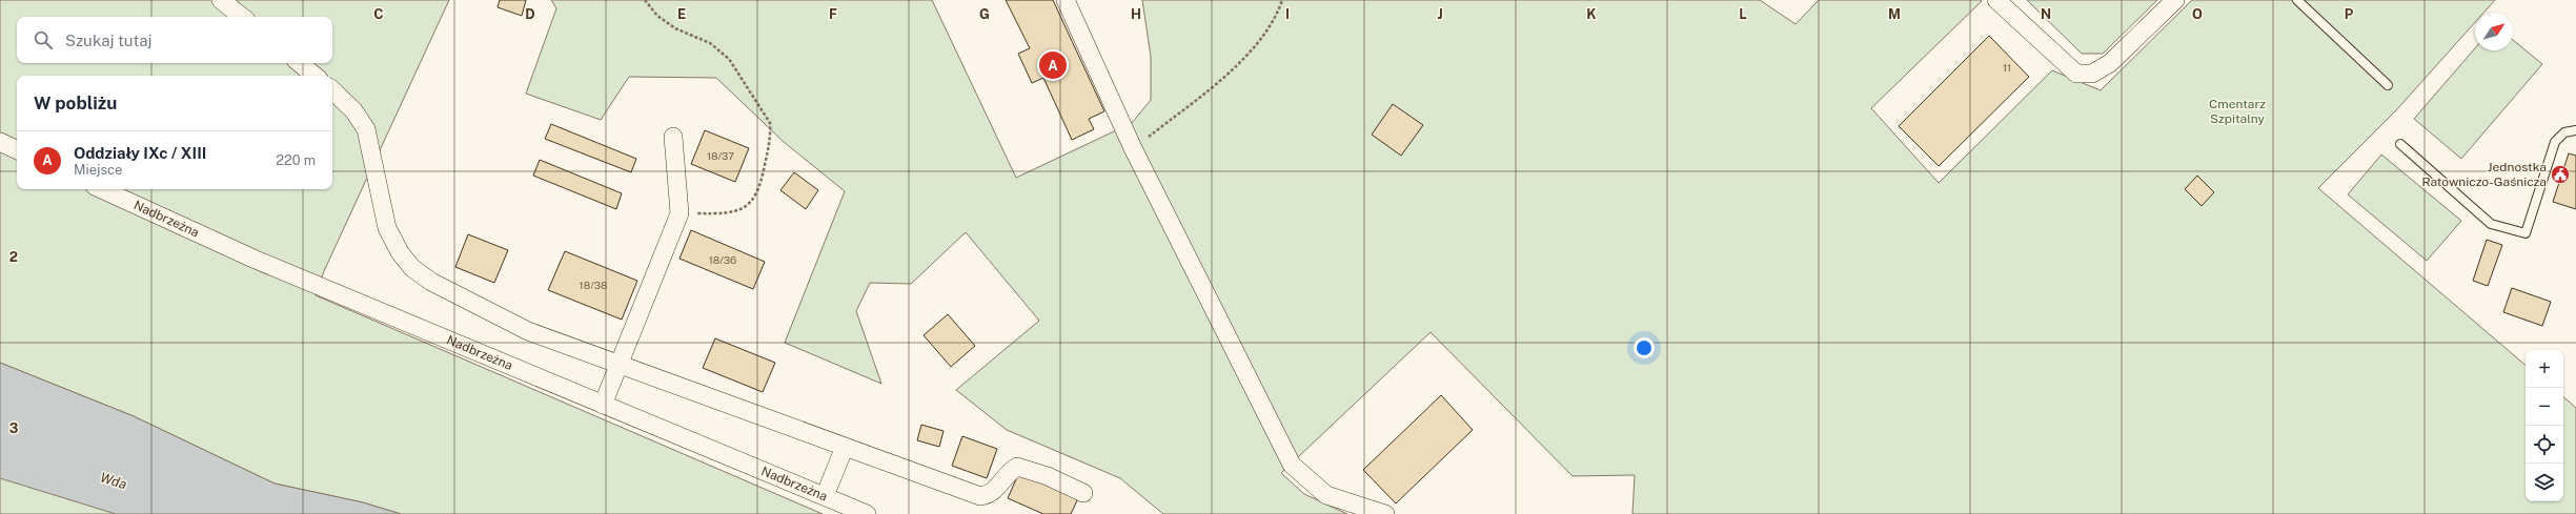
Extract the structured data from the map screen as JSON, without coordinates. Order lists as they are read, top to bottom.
{
  "streets": {
    "street": ["Nadbrzeżna"]
  },
  "water": ["Wda"],
  "parks": ["Cmentarz Szpitalny"],
  "places": {
    "public building": ["Jednostka Ratowniczo-Gaśnicza"]
  },
  "house_numbers": [
    "11",
    "18/37",
    "18/36",
    "18/38"
  ],
  "north": "top right",
  "page": {
    "search": "Szukaj tutaj",
    "pins": "A",
    "heading": "W pobliżu",
    "list": [
      {
        "mark": "A",
        "name": "Oddziały IXc / XIII",
        "note": "Miejsce",
        "value": "220 m"
      }
    ],
    "map_buttons": ["+", "−"]
  },
  "grid": {
    "columns": [
      "C",
      "D",
      "E",
      "F",
      "G",
      "H",
      "I",
      "J",
      "K",
      "L",
      "M",
      "N",
      "O",
      "P"
    ],
    "rows": ["2", "3"]
  }
}
